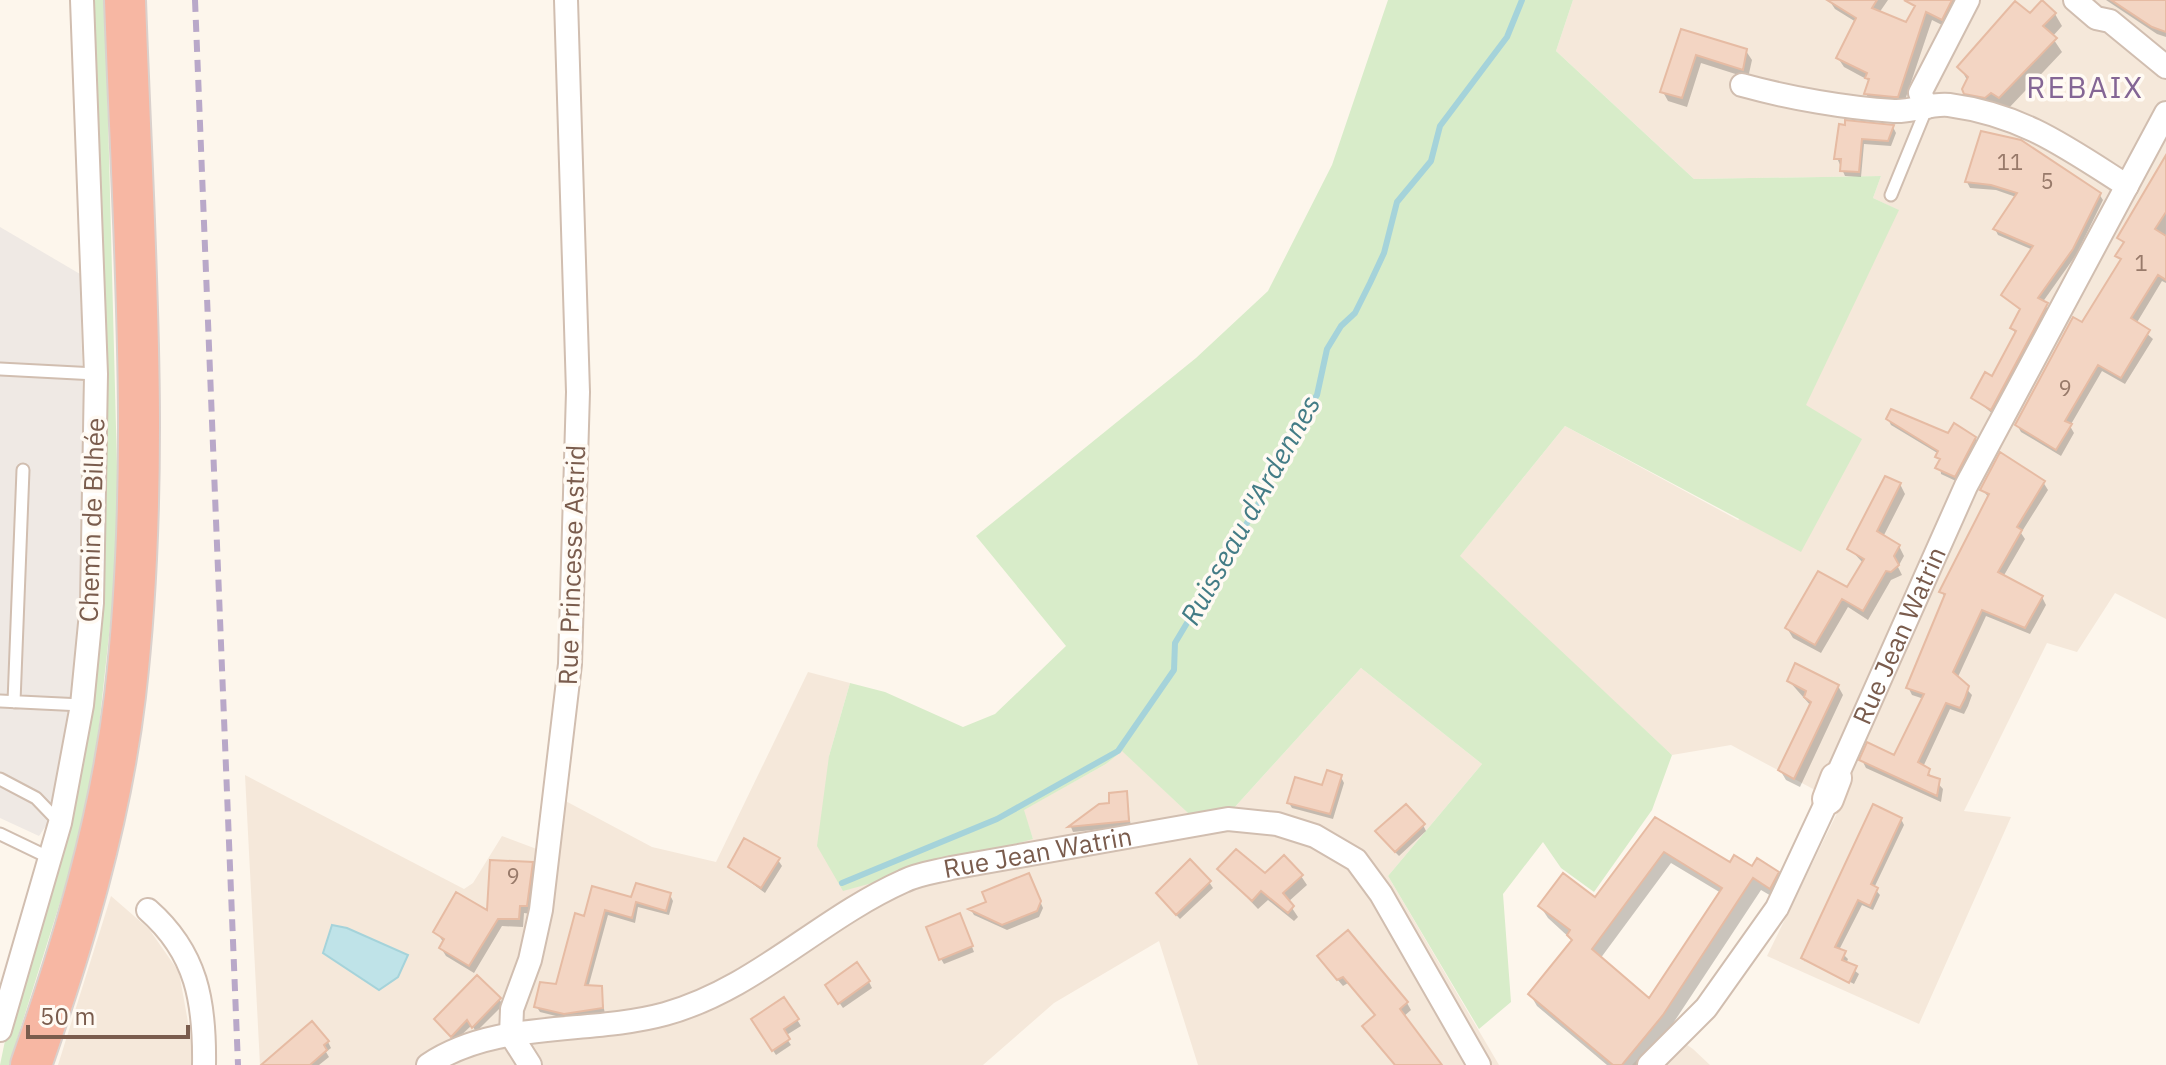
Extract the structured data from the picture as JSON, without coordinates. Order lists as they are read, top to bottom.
{
  "streets": {
    "street": ["Chemin de Bilhée", "Rue Princesse Astrid", "Rue Jean Watrin"]
  },
  "crossings": [
    ["Rue Princesse Astrid", "Rue Jean Watrin"]
  ],
  "districts": ["REBAIX"],
  "water": ["Ruisseau d'Ardennes"],
  "house_numbers": [
    "11",
    "5",
    "1",
    "9",
    "9"
  ],
  "scale_bar": "50 m"
}
